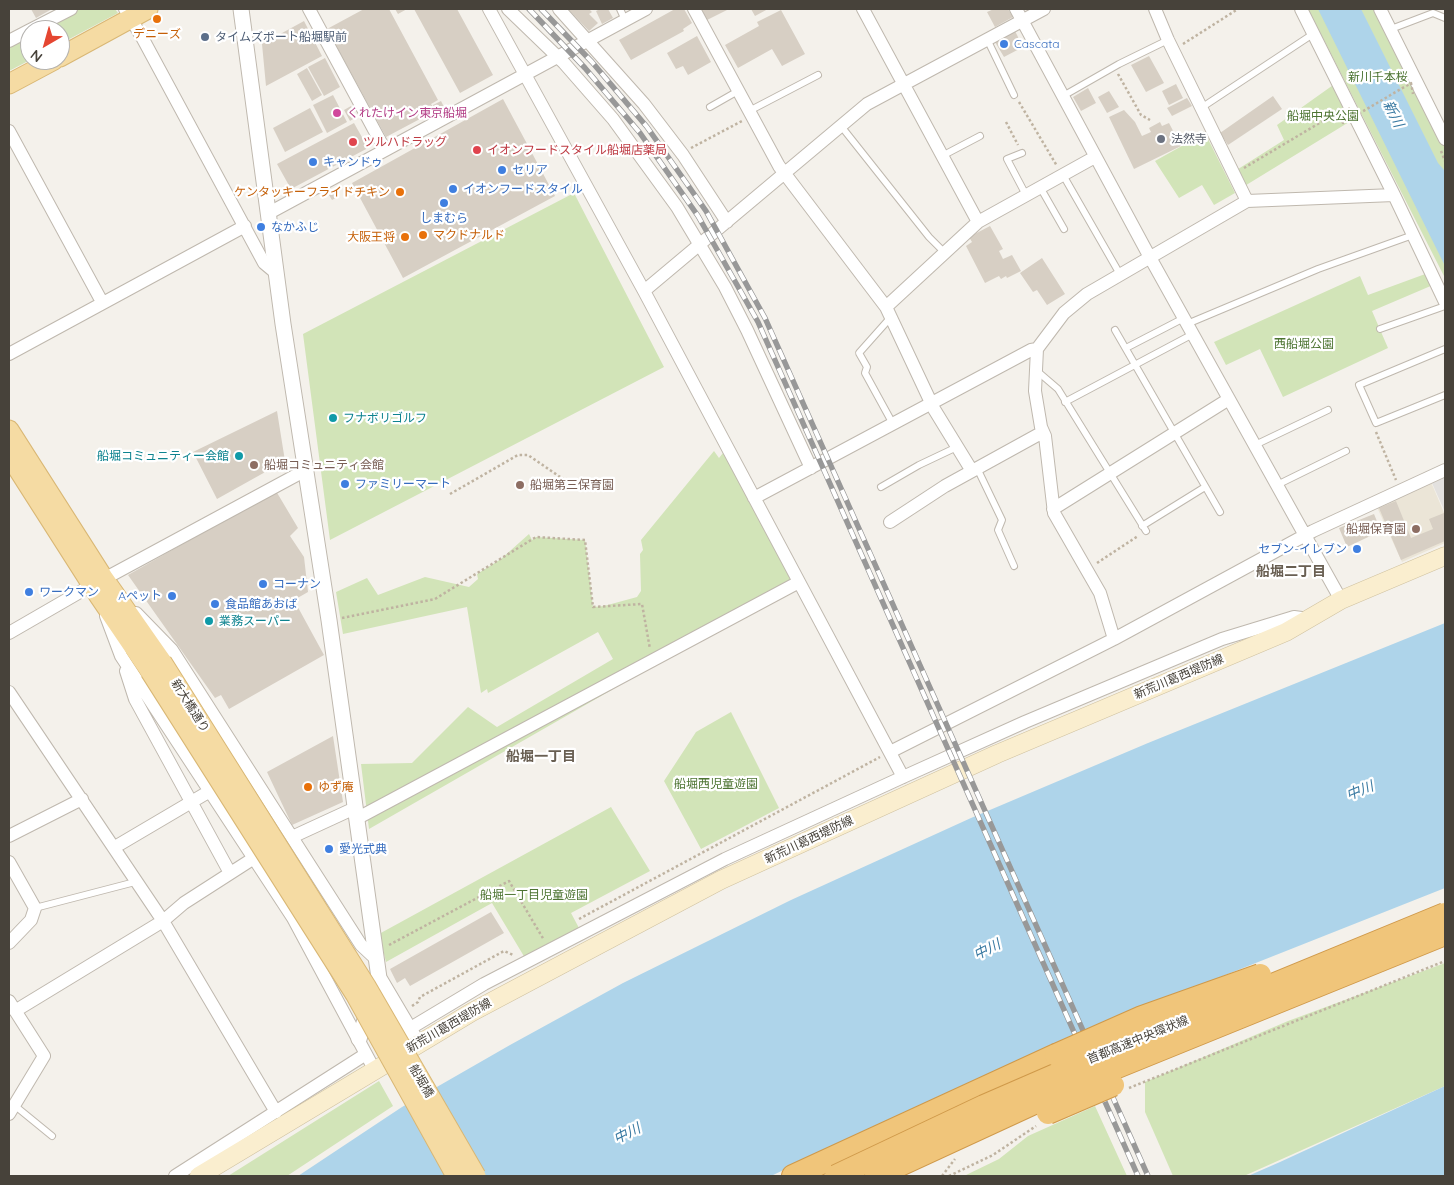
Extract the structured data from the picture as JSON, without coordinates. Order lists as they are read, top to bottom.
{
  "streets": {
    "highway": ["首都高速中央環状線"],
    "main road": ["新荒川葛西堤防線", "新大橋通り", "船堀橋"]
  },
  "crossings": [
    ["新大橋通り", "船堀橋"]
  ],
  "districts": ["船堀二丁目", "船堀一丁目"],
  "water": ["新川", "中川"],
  "parks": [
    "新川千本桜",
    "船堀中央公園",
    "西船堀公園",
    "船堀西児童遊園",
    "船堀一丁目児童遊園"
  ],
  "places": [
    "デニーズ",
    "タイムズポート船堀駅前",
    "Cascata",
    "くれたけイン東京船堀",
    "法然寺",
    "ツルハドラッグ",
    "イオンフードスタイル船堀店薬局",
    "キャンドゥ",
    "セリア",
    "イオンフードスタイル",
    "ケンタッキーフライドチキン",
    "しまむら",
    "なかふじ",
    "マクドナルド",
    "大阪王将",
    "フナボリゴルフ",
    "船堀コミュニティー会館",
    "船堀コミュニティ会館",
    "ファミリーマート",
    "船堀第三保育園",
    "船堀保育園",
    "セブン-イレブン",
    "コーナン",
    "ワークマン",
    "Aペット",
    "食品館あおば",
    "業務スーパー",
    "ゆず庵",
    "愛光式典"
  ],
  "north": "bottom left"
}
